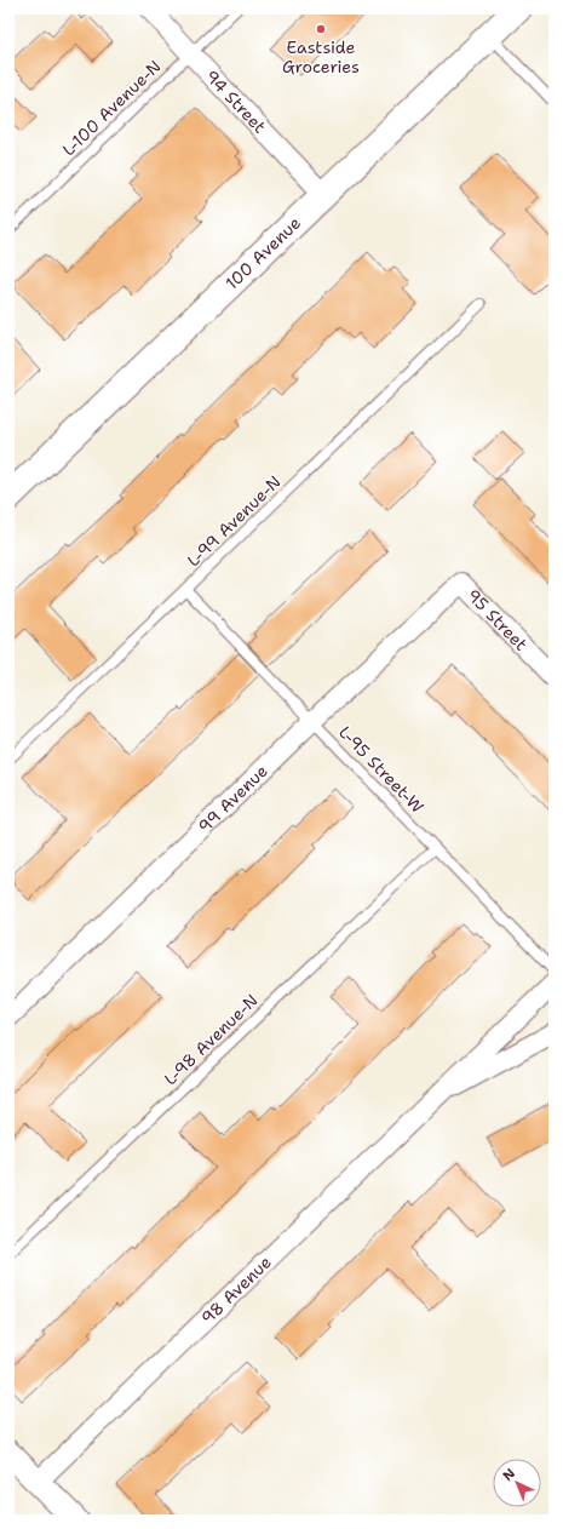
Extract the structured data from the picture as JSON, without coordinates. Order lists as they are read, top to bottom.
{
  "streets": {
    "main road": ["100 Avenue"],
    "street": [
      "94 Street",
      "95 Street",
      "99 Avenue",
      "98 Avenue"
    ],
    "lane": [
      "L-100 Avenue-N",
      "L-99 Avenue-N",
      "L-95 Street-W",
      "L-98 Avenue-N"
    ]
  },
  "crossings": [
    ["94 Street", "L-100 Avenue-N"],
    ["94 Street", "100 Avenue"],
    ["L-99 Avenue-N", "L-95 Street-W"],
    ["95 Street", "99 Avenue"],
    ["L-95 Street-W", "99 Avenue"],
    ["L-95 Street-W", "L-98 Avenue-N"]
  ],
  "places": ["Eastside Groceries"],
  "north": "top left"
}
